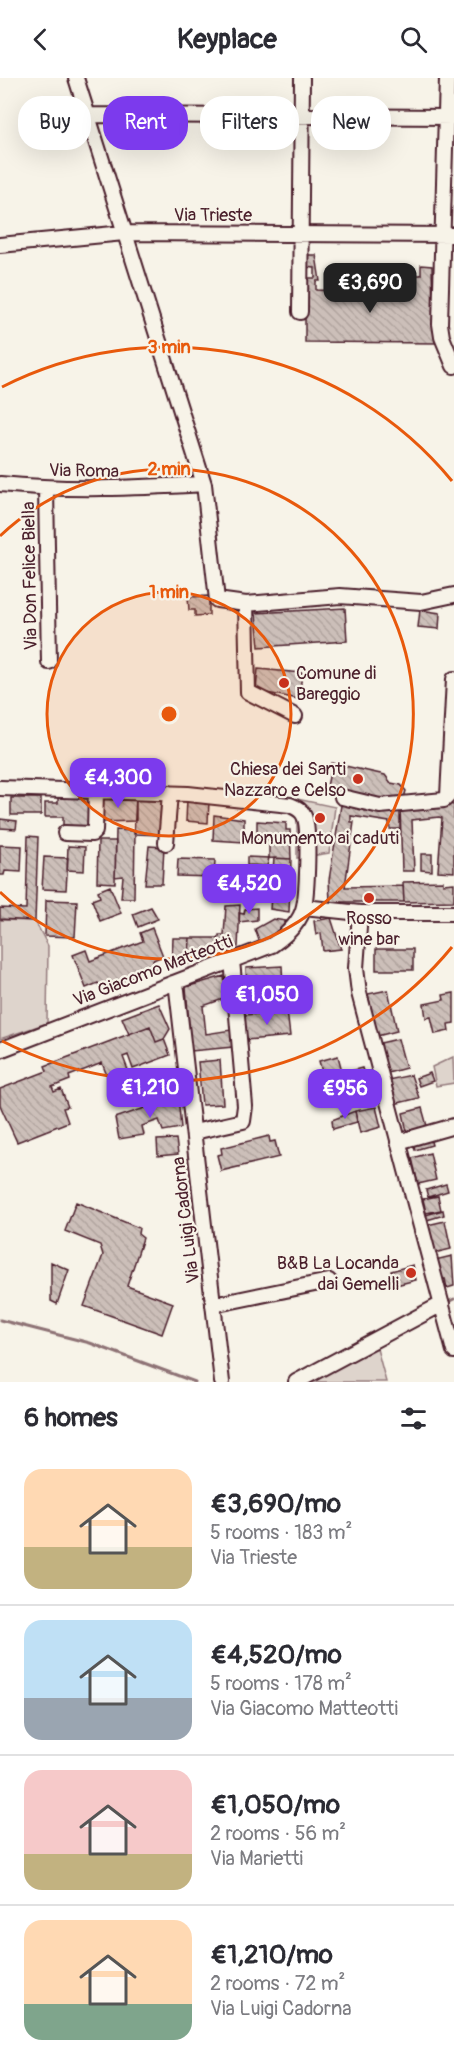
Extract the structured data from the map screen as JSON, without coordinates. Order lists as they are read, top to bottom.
{
  "streets": {
    "street": [
      "Via Trieste",
      "Via Roma",
      "Via Don Felice Biella",
      "Via Giacomo Matteotti",
      "Via Luigi Cadorna"
    ]
  },
  "crossings": [
    ["Via Roma", "Via Don Felice Biella"],
    ["Via Giacomo Matteotti", "Via Luigi Cadorna"]
  ],
  "places": [
    "Comune di Bareggio",
    "Chiesa dei Santi Nazzaro e Celso",
    "Monumento ai caduti",
    "Rosso wine bar",
    "B&B La Locanda dai Gemelli"
  ],
  "page": {
    "header": "Keyplace",
    "chip": [
      "Buy",
      "Rent",
      "Filters",
      "New"
    ],
    "price": [
      "€3,690",
      "€4,300",
      "€4,520",
      "€1,050",
      "€1,210",
      "€956"
    ],
    "heading": "6 homes",
    "list": [
      {
        "name": "€3,690/mo",
        "note": "5 rooms · 183 m² · Via Trieste"
      },
      {
        "name": "€4,520/mo",
        "note": "5 rooms · 178 m² · Via Giacomo Matteotti"
      },
      {
        "name": "€1,050/mo",
        "note": "2 rooms · 56 m² · Via Marietti"
      },
      {
        "name": "€1,210/mo",
        "note": "2 rooms · 72 m² · Via Luigi Cadorna"
      }
    ]
  },
  "rings": ["3 min", "2 min", "1 min"]
}
